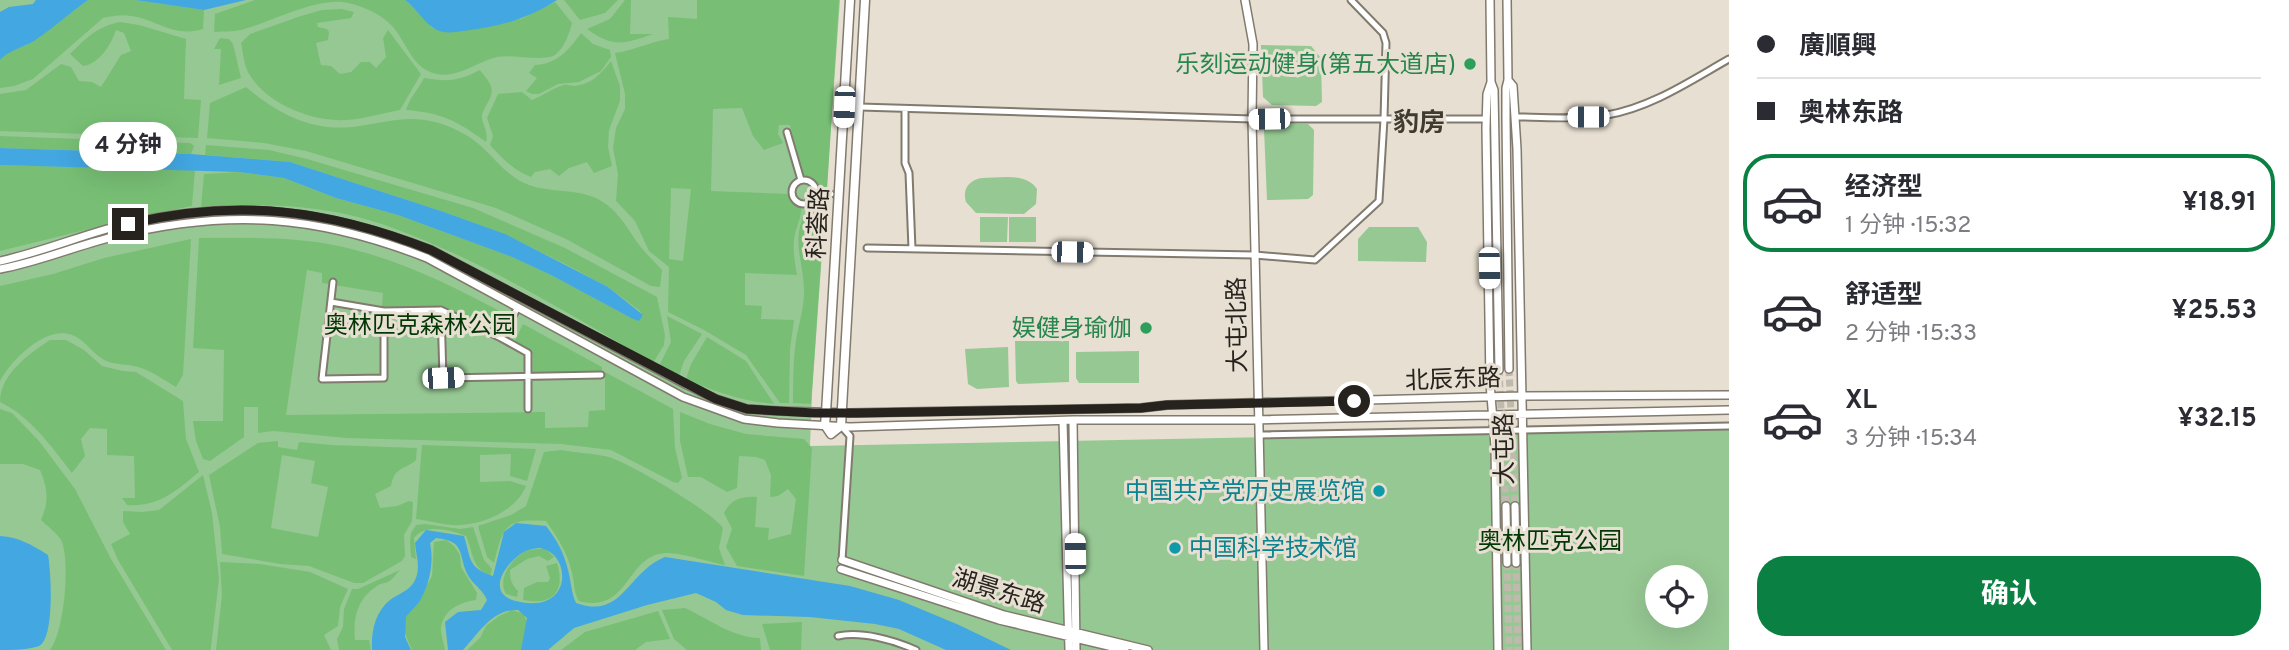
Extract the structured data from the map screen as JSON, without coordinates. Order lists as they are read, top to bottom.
{
  "streets": {
    "main road": [
      "科荟路",
      "大屯北路",
      "北辰东路",
      "大屯路",
      "湖景东路"
    ]
  },
  "crossings": [
    ["科荟路", "北辰东路"],
    ["科荟路", "湖景东路"],
    ["大屯北路", "北辰东路"],
    ["北辰东路", "大屯路"]
  ],
  "districts": ["豹房"],
  "parks": ["奥林匹克森林公园", "奥林匹克公园"],
  "places": [
    "乐刻运动健身(第五大道店)",
    "娱·健身瑜伽",
    "中国共产党历史展览馆",
    "中国科学技术馆"
  ],
  "page": {
    "banner": ["廣順興", "奥林东路"],
    "bubble": "4 分钟",
    "list": [
      {
        "name": "经济型",
        "note": "1 分钟 · 15:32",
        "value": "¥18.91"
      },
      {
        "name": "舒适型",
        "note": "2 分钟 · 15:33",
        "value": "¥25.53"
      },
      {
        "name": "XL",
        "note": "3 分钟 · 15:34",
        "value": "¥32.15"
      }
    ],
    "buttons": "确认"
  }
}
